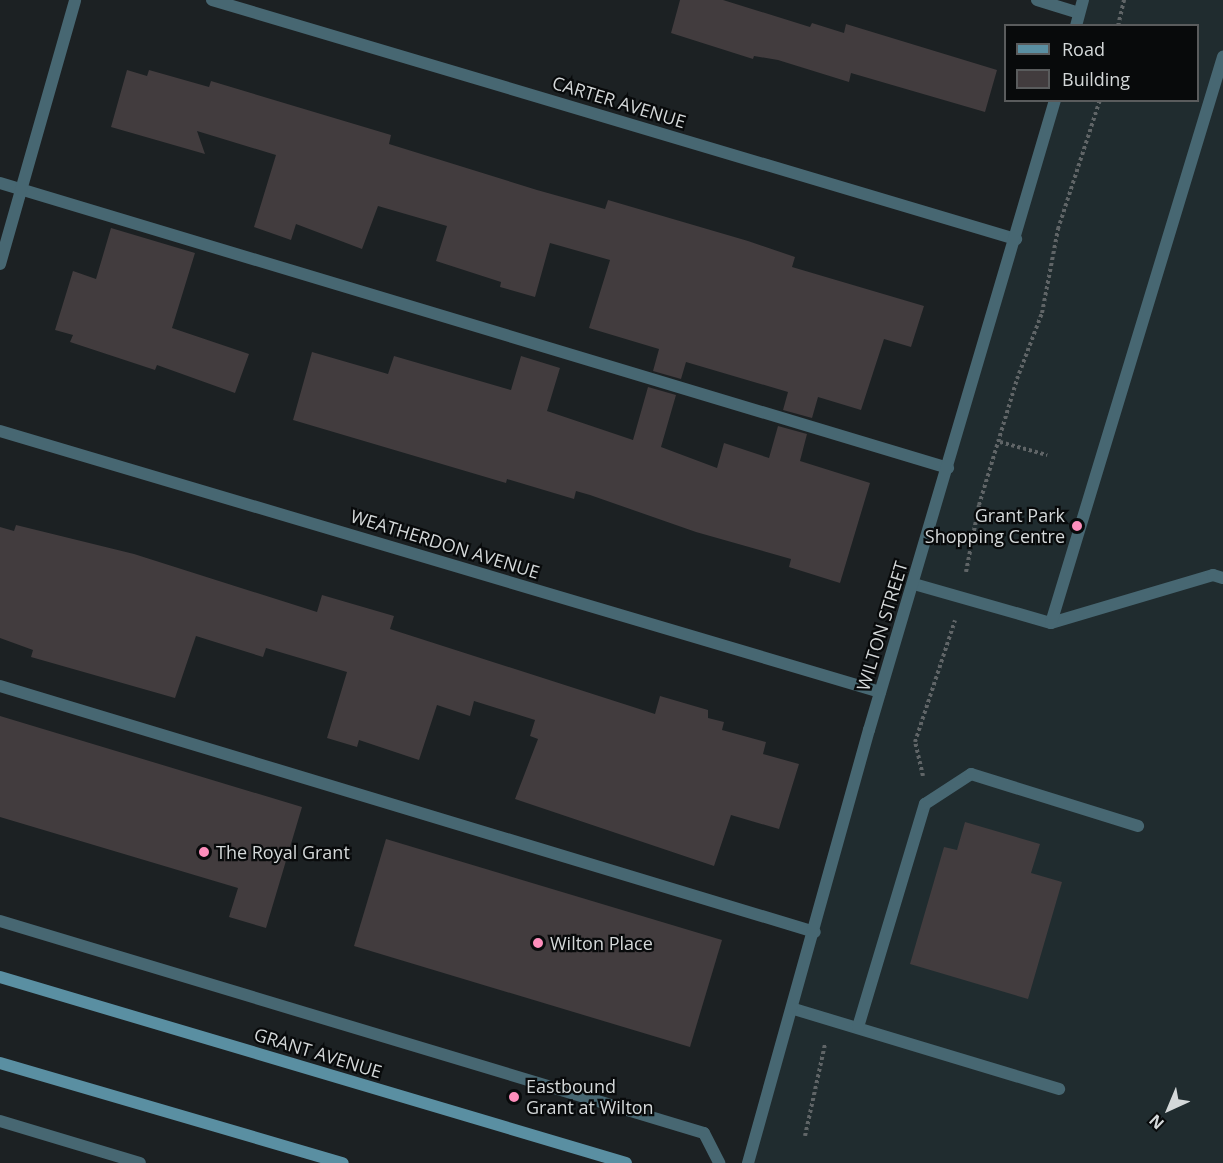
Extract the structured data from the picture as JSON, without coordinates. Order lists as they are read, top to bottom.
{
  "streets": {
    "main road": ["GRANT AVENUE"],
    "street": ["CARTER AVENUE", "WEATHERDON AVENUE", "WILTON STREET"]
  },
  "crossings": [
    ["CARTER AVENUE", "WILTON STREET"],
    ["WEATHERDON AVENUE", "WILTON STREET"]
  ],
  "places": [
    "Grant Park Shopping Centre",
    "The Royal Grant",
    "Wilton Place",
    "Eastbound Grant at Wilton"
  ],
  "legend": ["Road", "Building"],
  "north": "bottom left"
}
